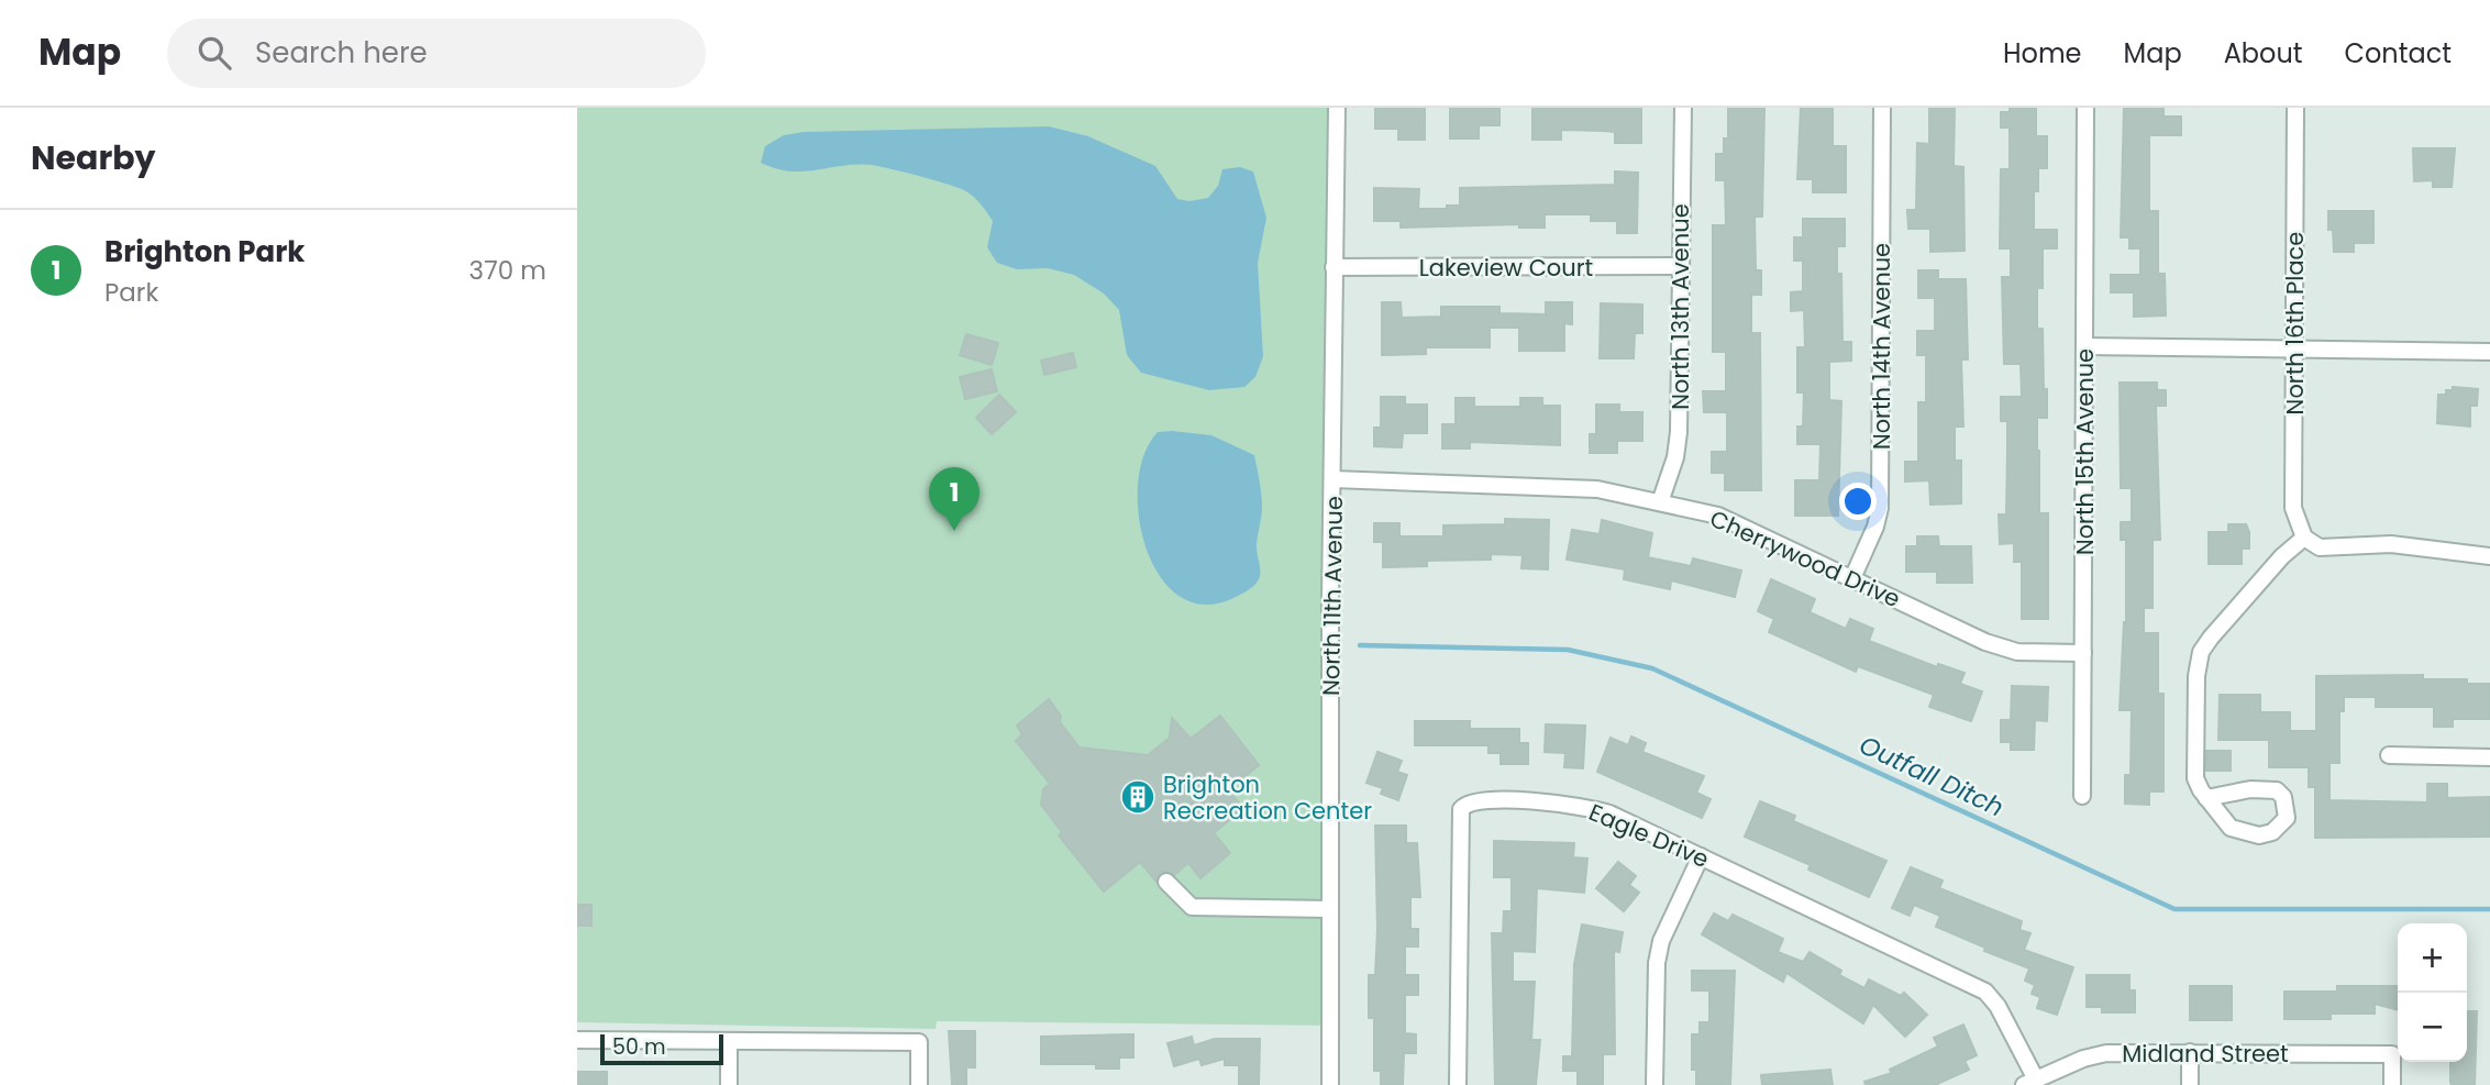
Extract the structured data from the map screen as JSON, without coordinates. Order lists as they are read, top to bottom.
{
  "streets": {
    "street": [
      "Lakeview Court",
      "North 13th Avenue",
      "North 16th Place",
      "North 14th Avenue",
      "North 15th Avenue",
      "Cherrywood Drive",
      "North 11th Avenue",
      "Eagle Drive",
      "Midland Street"
    ]
  },
  "crossings": [
    ["Lakeview Court", "North 13th Avenue"],
    ["Lakeview Court", "North 11th Avenue"],
    ["North 13th Avenue", "Cherrywood Drive"],
    ["North 14th Avenue", "Cherrywood Drive"],
    ["North 15th Avenue", "Cherrywood Drive"],
    ["Cherrywood Drive", "North 11th Avenue"],
    ["Eagle Drive", "Midland Street"]
  ],
  "water": ["Outfall Ditch"],
  "places": {
    "building": ["Brighton Recreation Center"]
  },
  "scale_bar": "50 m",
  "page": {
    "header": "Map",
    "search": "Search here",
    "nav": [
      "Home",
      "Map",
      "About",
      "Contact"
    ],
    "heading": "Nearby",
    "list": [
      {
        "mark": "1",
        "name": "Brighton Park",
        "note": "Park",
        "value": "370 m"
      }
    ],
    "pins": "1",
    "map_buttons": ["+", "−"],
    "scale": "50 m"
  }
}
